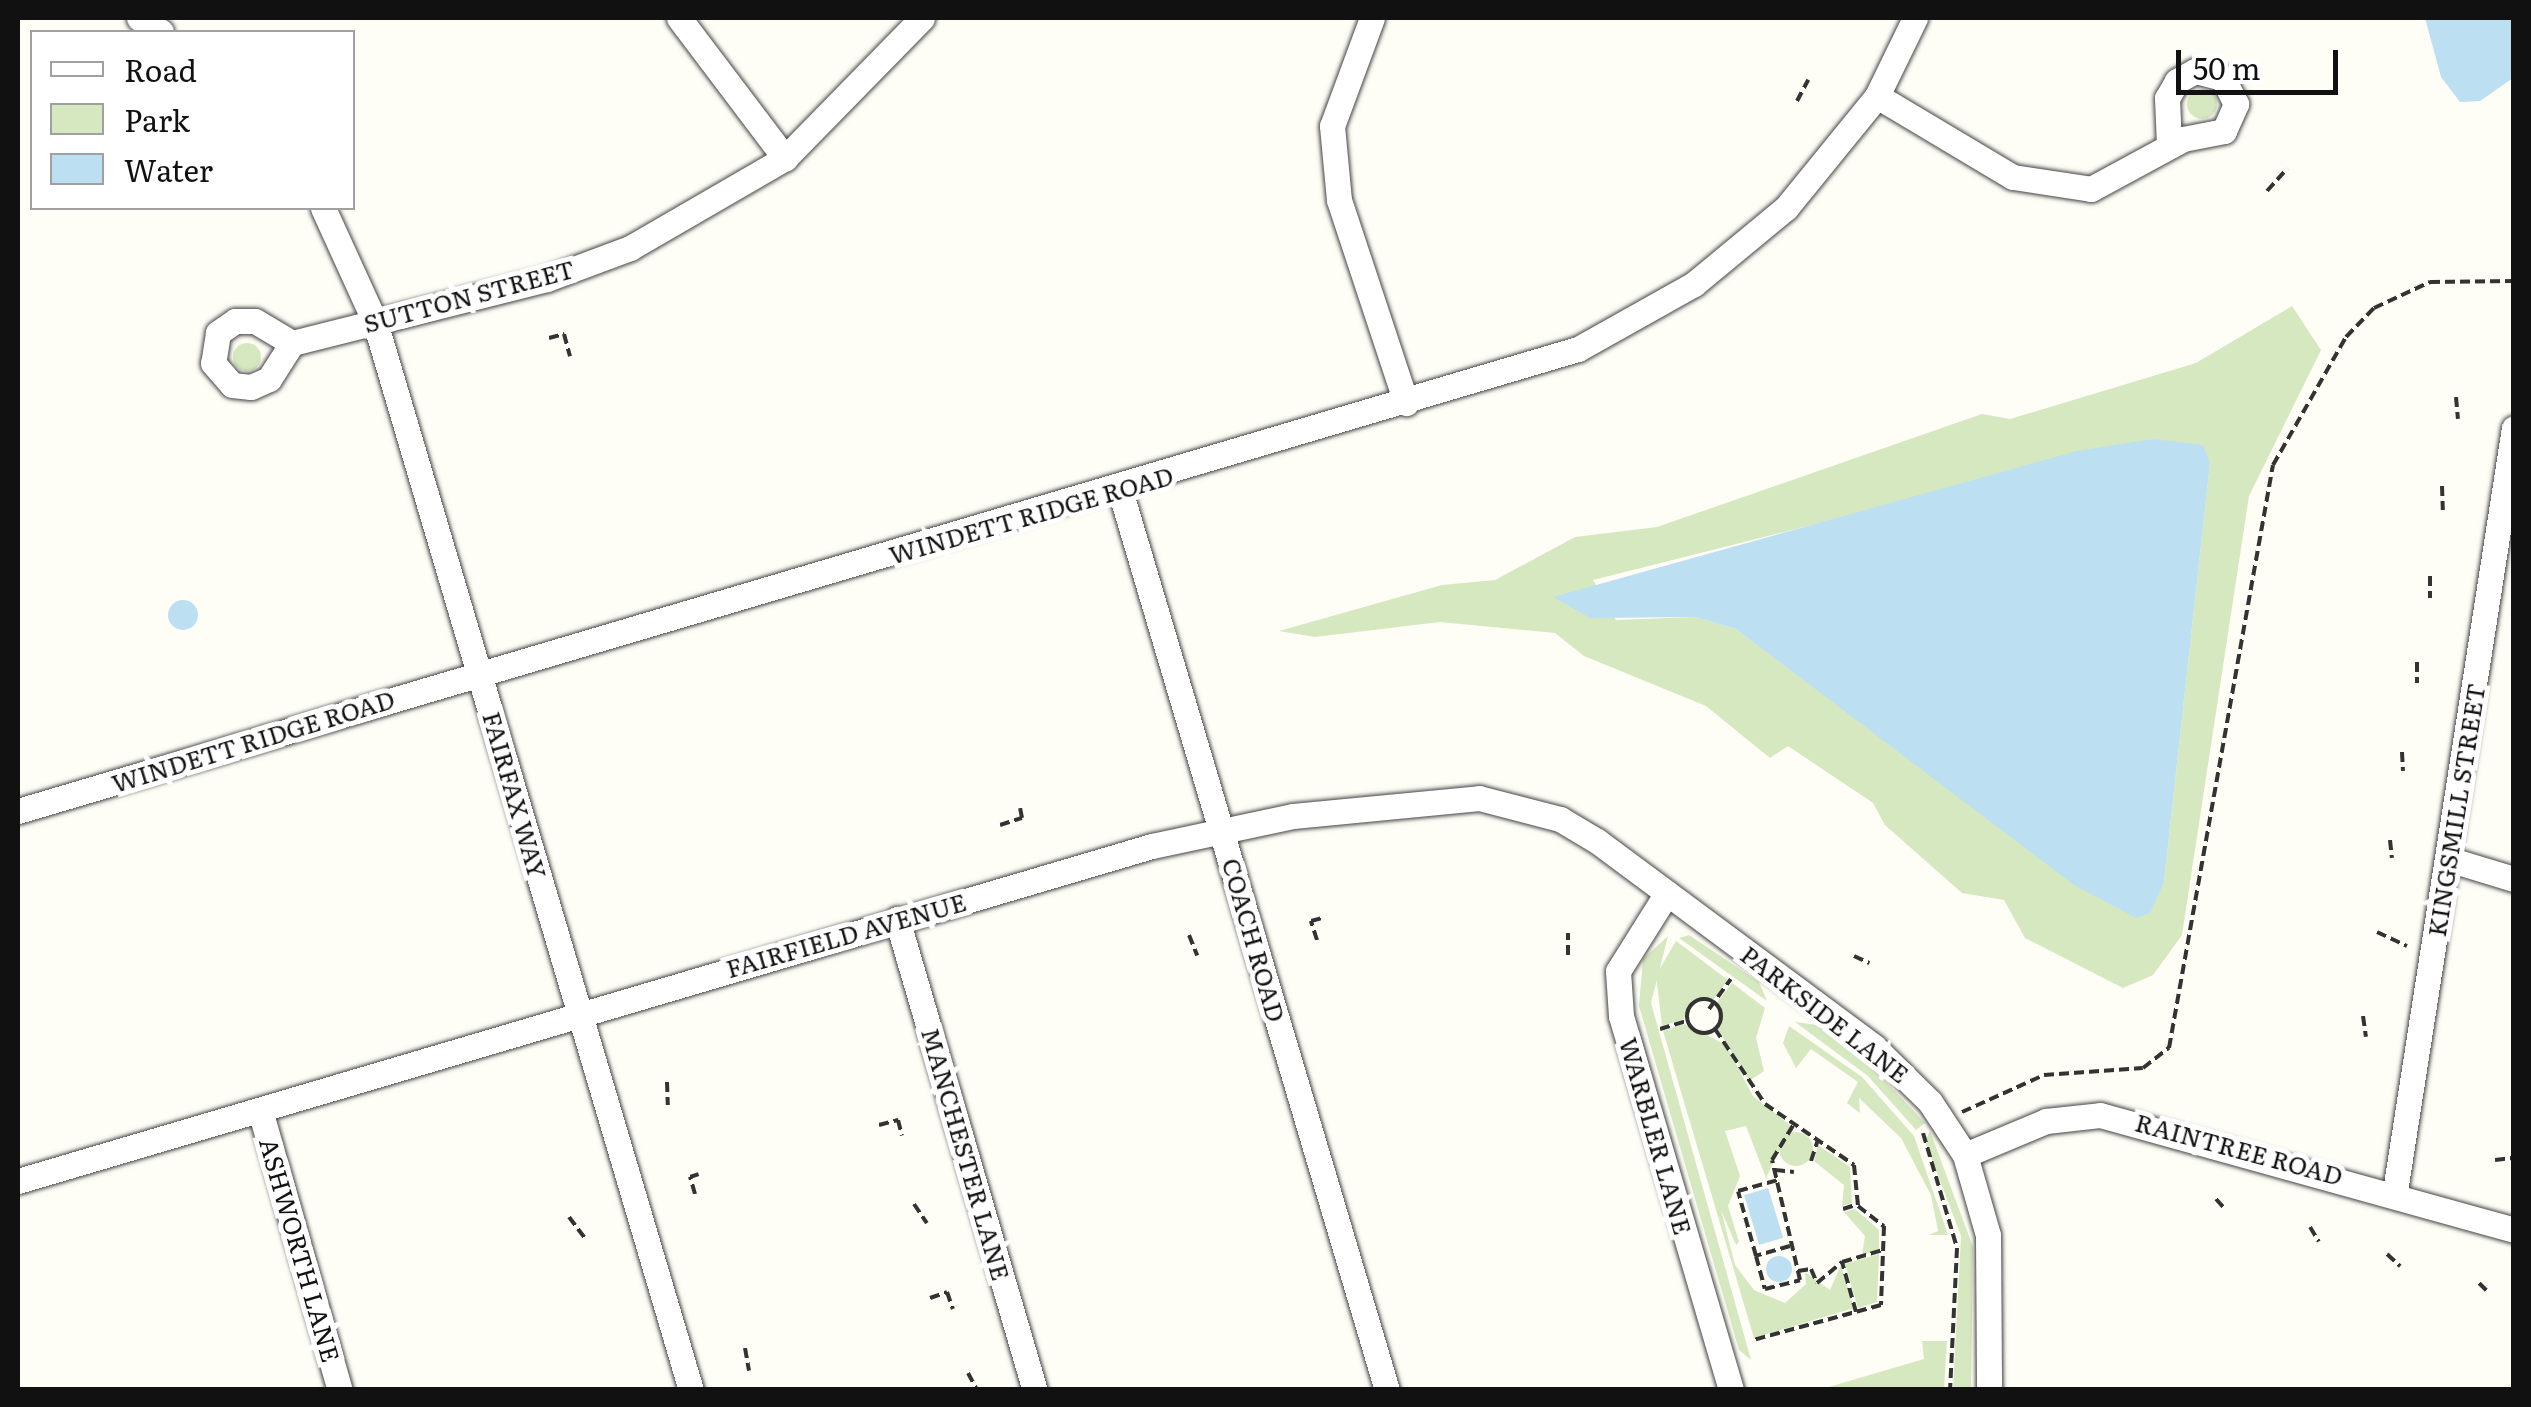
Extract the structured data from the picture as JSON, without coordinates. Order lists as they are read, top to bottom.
{
  "streets": {
    "street": [
      "SUTTON STREET",
      "WINDETT RIDGE ROAD",
      "FAIRFAX WAY",
      "KINGSMILL STREET",
      "FAIRFIELD AVENUE",
      "COACH ROAD",
      "PARKSIDE LANE",
      "WARBLER LANE",
      "RAINTREE ROAD",
      "MANCHESTER LANE",
      "ASHWORTH LANE"
    ]
  },
  "crossings": [
    ["SUTTON STREET", "FAIRFAX WAY"],
    ["WINDETT RIDGE ROAD", "FAIRFAX WAY"],
    ["WINDETT RIDGE ROAD", "COACH ROAD"],
    ["FAIRFAX WAY", "FAIRFIELD AVENUE"],
    ["KINGSMILL STREET", "RAINTREE ROAD"],
    ["FAIRFIELD AVENUE", "COACH ROAD"],
    ["FAIRFIELD AVENUE", "PARKSIDE LANE"],
    ["FAIRFIELD AVENUE", "WARBLER LANE"],
    ["FAIRFIELD AVENUE", "MANCHESTER LANE"],
    ["FAIRFIELD AVENUE", "ASHWORTH LANE"],
    ["PARKSIDE LANE", "WARBLER LANE"],
    ["PARKSIDE LANE", "RAINTREE ROAD"]
  ],
  "legend": ["Road", "Park", "Water"],
  "scale_bar": "50 m"
}
